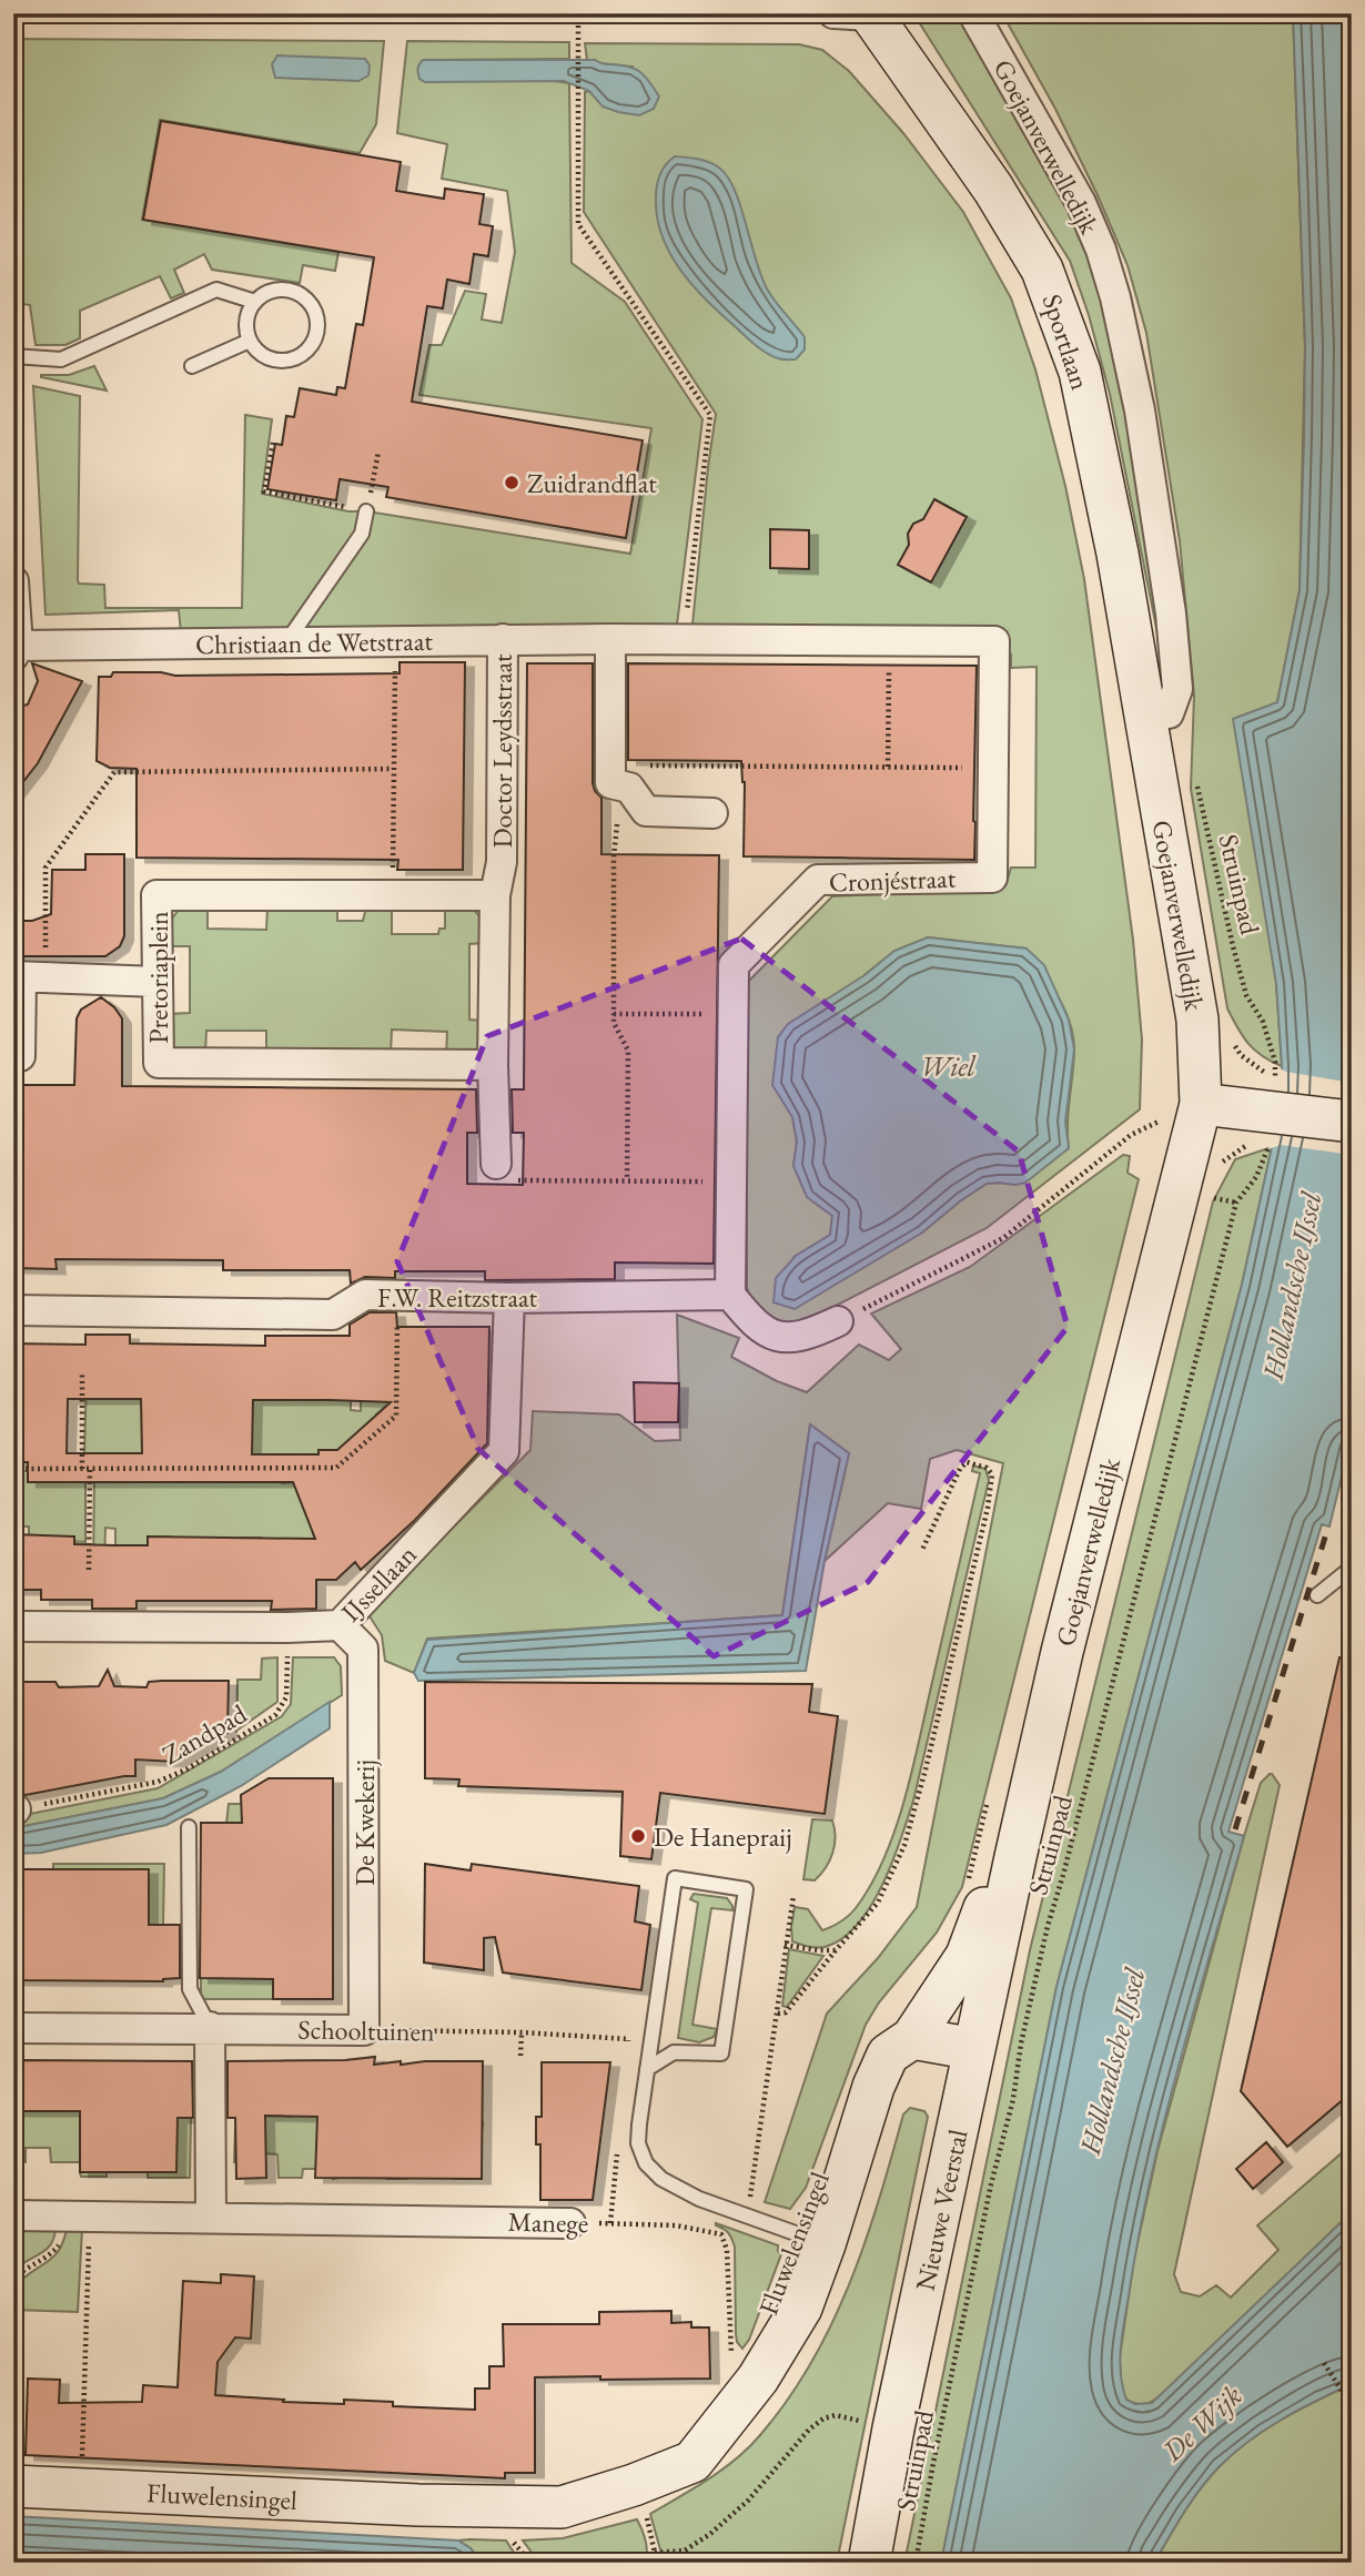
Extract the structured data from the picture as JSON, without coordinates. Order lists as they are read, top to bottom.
{
  "streets": {
    "main road": [
      "Goejanverwelledijk",
      "Sportlaan",
      "Nieuwe Veerstal",
      "Fluwelensingel"
    ],
    "street": [
      "Christiaan de Wetstraat",
      "Doctor Leydsstraat",
      "Cronjéstraat",
      "Pretoriaplein",
      "F.W. Reitzstraat",
      "IJssellaan",
      "De Kwekerij",
      "Schooltuinen",
      "Manege"
    ],
    "path": ["Struinpad", "Zandpad"]
  },
  "crossings": [
    ["Goejanverwelledijk", "Sportlaan"],
    ["Goejanverwelledijk", "Nieuwe Veerstal"],
    ["Goejanverwelledijk", "Fluwelensingel"],
    ["Christiaan de Wetstraat", "Doctor Leydsstraat"],
    ["Christiaan de Wetstraat", "Cronjéstraat"],
    ["Doctor Leydsstraat", "Pretoriaplein"],
    ["Cronjéstraat", "F.W. Reitzstraat"],
    ["F.W. Reitzstraat", "IJssellaan"],
    ["IJssellaan", "Zandpad"],
    ["IJssellaan", "De Kwekerij"],
    ["De Kwekerij", "Schooltuinen"],
    ["Nieuwe Veerstal", "Fluwelensingel"],
    ["Manege", "Fluwelensingel"]
  ],
  "water": ["Wiel", "Hollandsche IJssel", "De Wijk"],
  "places": ["Zuidrandflat", "De Hanepraij"]
}
